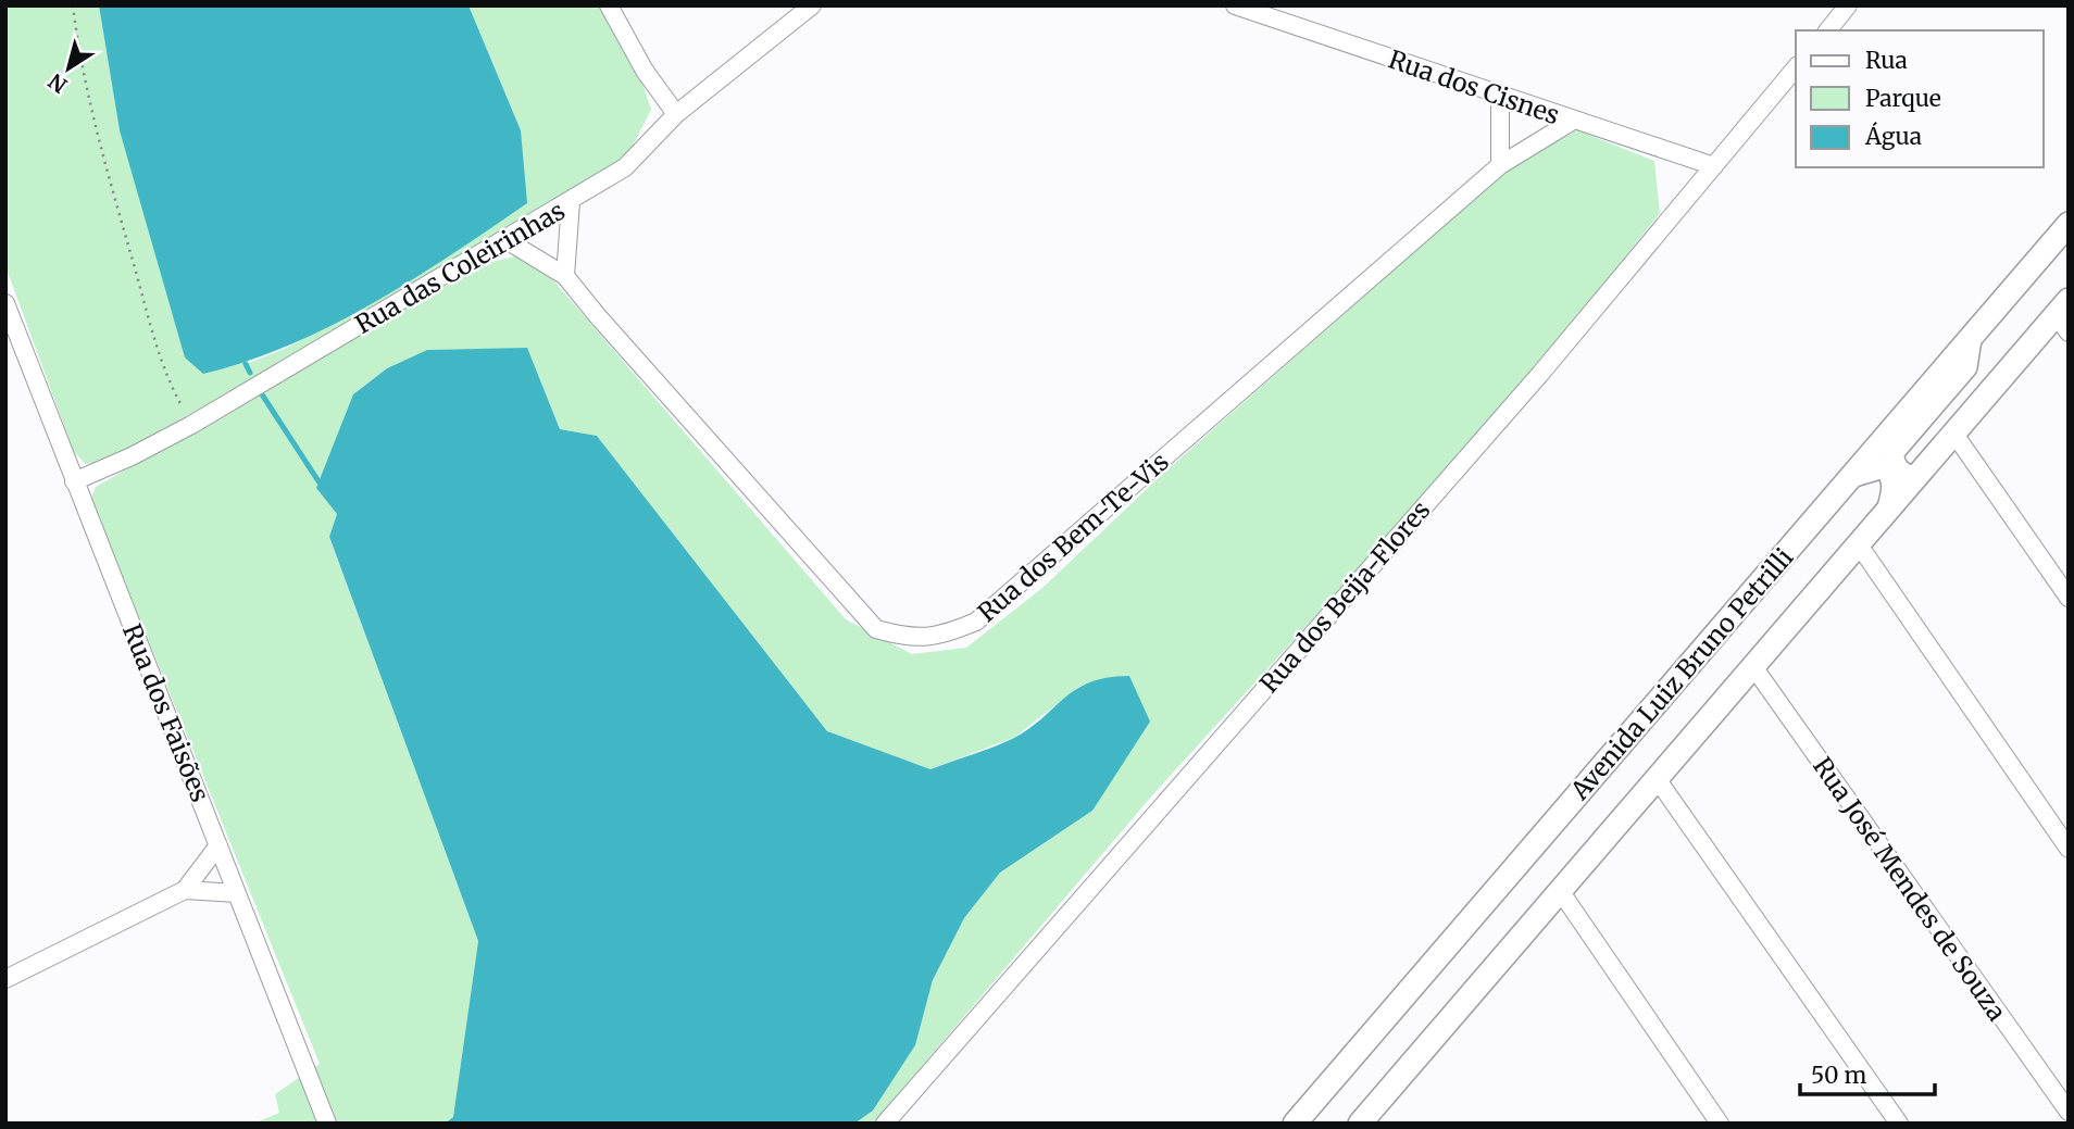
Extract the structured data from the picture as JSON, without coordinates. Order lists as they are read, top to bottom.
{
  "streets": {
    "main road": ["Avenida Luiz Bruno Petrilli"],
    "street": [
      "Rua dos Cisnes",
      "Rua das Coleirinhas",
      "Rua dos Bem-Te-Vis",
      "Rua dos Beija-Flores",
      "Rua dos Faisões",
      "Rua José Mendes de Souza"
    ]
  },
  "crossings": [
    ["Rua dos Cisnes", "Rua dos Bem-Te-Vis"],
    ["Rua dos Cisnes", "Rua dos Beija-Flores"],
    ["Rua das Coleirinhas", "Rua dos Bem-Te-Vis"],
    ["Rua das Coleirinhas", "Rua dos Faisões"],
    ["Avenida Luiz Bruno Petrilli", "Rua José Mendes de Souza"]
  ],
  "legend": ["Rua", "Parque", "Água"],
  "scale_bar": "50 m",
  "north": "bottom left"
}
